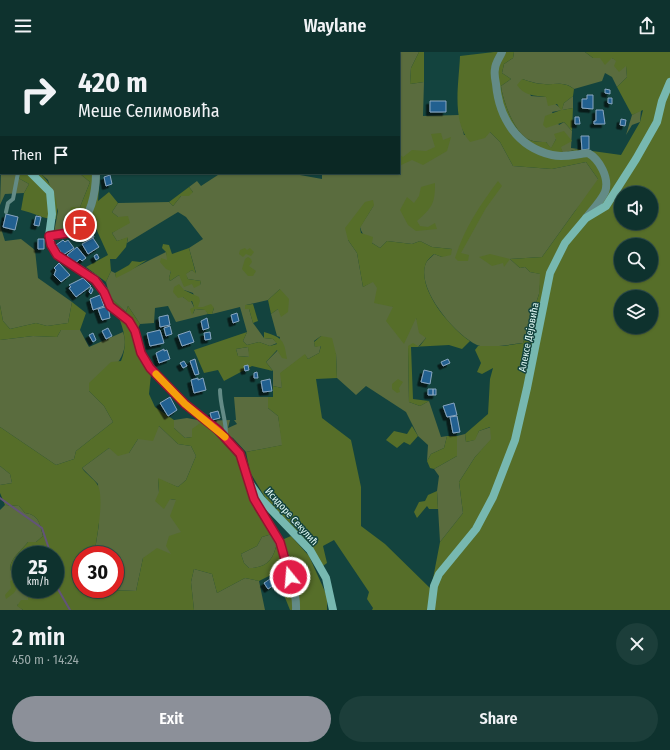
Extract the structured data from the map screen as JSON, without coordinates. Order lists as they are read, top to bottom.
{
  "streets": {
    "street": ["Алексе Дејовића", "Исидоре Секулић"]
  },
  "page": {
    "header": "Waylane",
    "turn": ["420 m", "Меше Селимовића"],
    "then": "Then",
    "speed": "25 km/h",
    "limit": "30",
    "heading": ["2 min", "450 m · 14:24"],
    "buttons": ["Exit", "Share"]
  }
}
